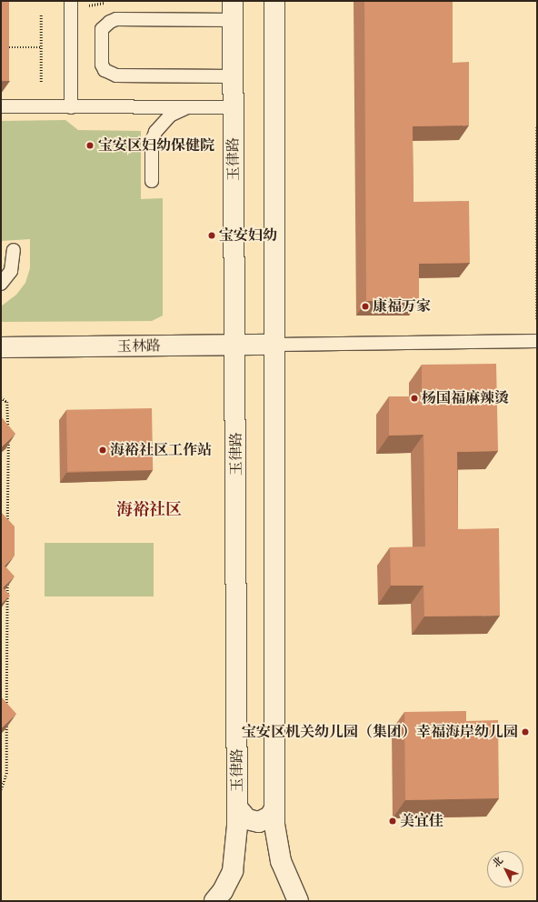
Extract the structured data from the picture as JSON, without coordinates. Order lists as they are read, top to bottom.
{
  "streets": {
    "main road": ["玉律路", "玉林路"]
  },
  "crossings": [
    ["玉律路", "玉林路"]
  ],
  "districts": ["海裕社区"],
  "places": [
    "宝安区妇幼保健院",
    "宝安妇幼",
    "康福万家",
    "杨国福麻辣烫",
    "海裕社区工作站",
    "宝安区机关幼儿园（集团）幸福海岸幼儿园",
    "美宜佳"
  ],
  "north": "top left"
}
